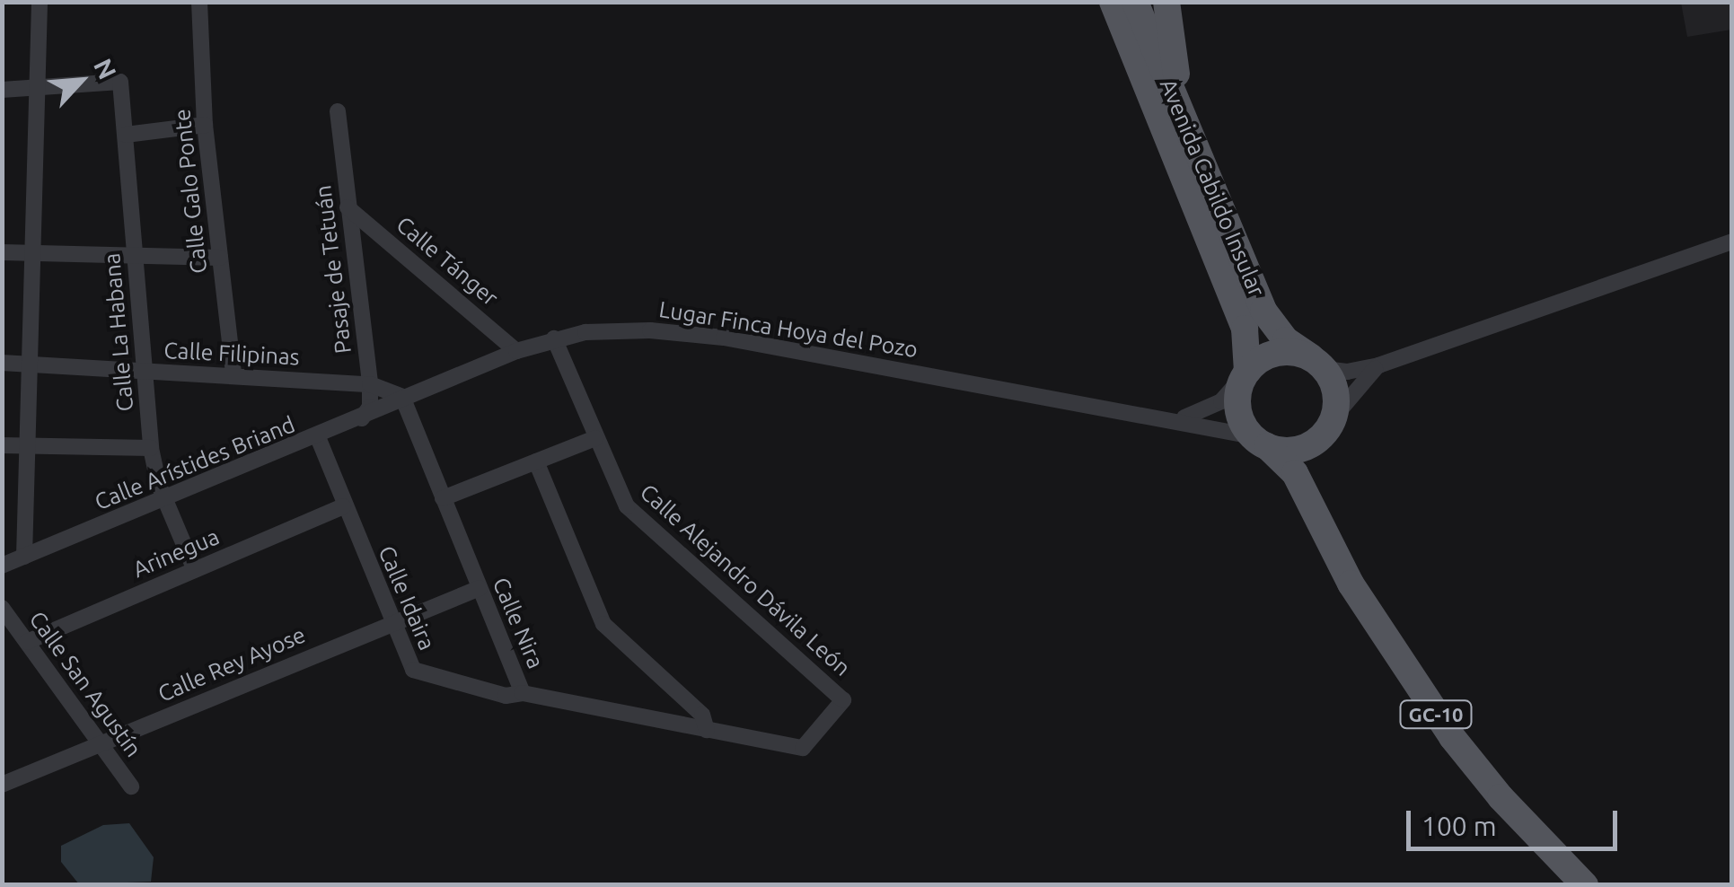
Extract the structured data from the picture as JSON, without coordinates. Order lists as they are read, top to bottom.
{
  "streets": {
    "main road": ["Avenida Cabildo Insular", "GC-10"],
    "street": [
      "Calle Galo Ponte",
      "Calle Tánger",
      "Pasaje de Tetuán",
      "Lugar Finca Hoya del Pozo",
      "Calle La Habana",
      "Calle Filipinas",
      "Calle Arístides Briand",
      "Arinegua",
      "Calle Alejandro Dávila León",
      "Calle Idaira",
      "Calle Nira",
      "Calle Rey Ayose",
      "Calle San Agustín"
    ]
  },
  "crossings": [
    ["Avenida Cabildo Insular", "Lugar Finca Hoya del Pozo"],
    ["Avenida Cabildo Insular", "GC-10"],
    ["Calle Galo Ponte", "Calle Filipinas"],
    ["Calle Tánger", "Pasaje de Tetuán"],
    ["Calle Tánger", "Lugar Finca Hoya del Pozo"],
    ["Pasaje de Tetuán", "Calle Filipinas"],
    ["Pasaje de Tetuán", "Calle Arístides Briand"],
    ["Lugar Finca Hoya del Pozo", "Calle Filipinas"],
    ["Lugar Finca Hoya del Pozo", "Calle Arístides Briand"],
    ["Lugar Finca Hoya del Pozo", "Calle Alejandro Dávila León"],
    ["Lugar Finca Hoya del Pozo", "Calle Nira"],
    ["Lugar Finca Hoya del Pozo", "GC-10"],
    ["Calle La Habana", "Calle Filipinas"],
    ["Calle La Habana", "Calle Arístides Briand"],
    ["Calle La Habana", "Arinegua"],
    ["Calle Filipinas", "Calle Arístides Briand"],
    ["Calle Filipinas", "Calle Nira"],
    ["Calle Arístides Briand", "Calle Idaira"],
    ["Calle Arístides Briand", "Calle Nira"],
    ["Arinegua", "Calle Idaira"],
    ["Arinegua", "Calle San Agustín"],
    ["Calle Alejandro Dávila León", "Calle Nira"],
    ["Calle Idaira", "Calle Nira"],
    ["Calle Idaira", "Calle Rey Ayose"],
    ["Calle Nira", "Calle Rey Ayose"],
    ["Calle Rey Ayose", "Calle San Agustín"]
  ],
  "scale_bar": "100 m",
  "north": "top right"
}
